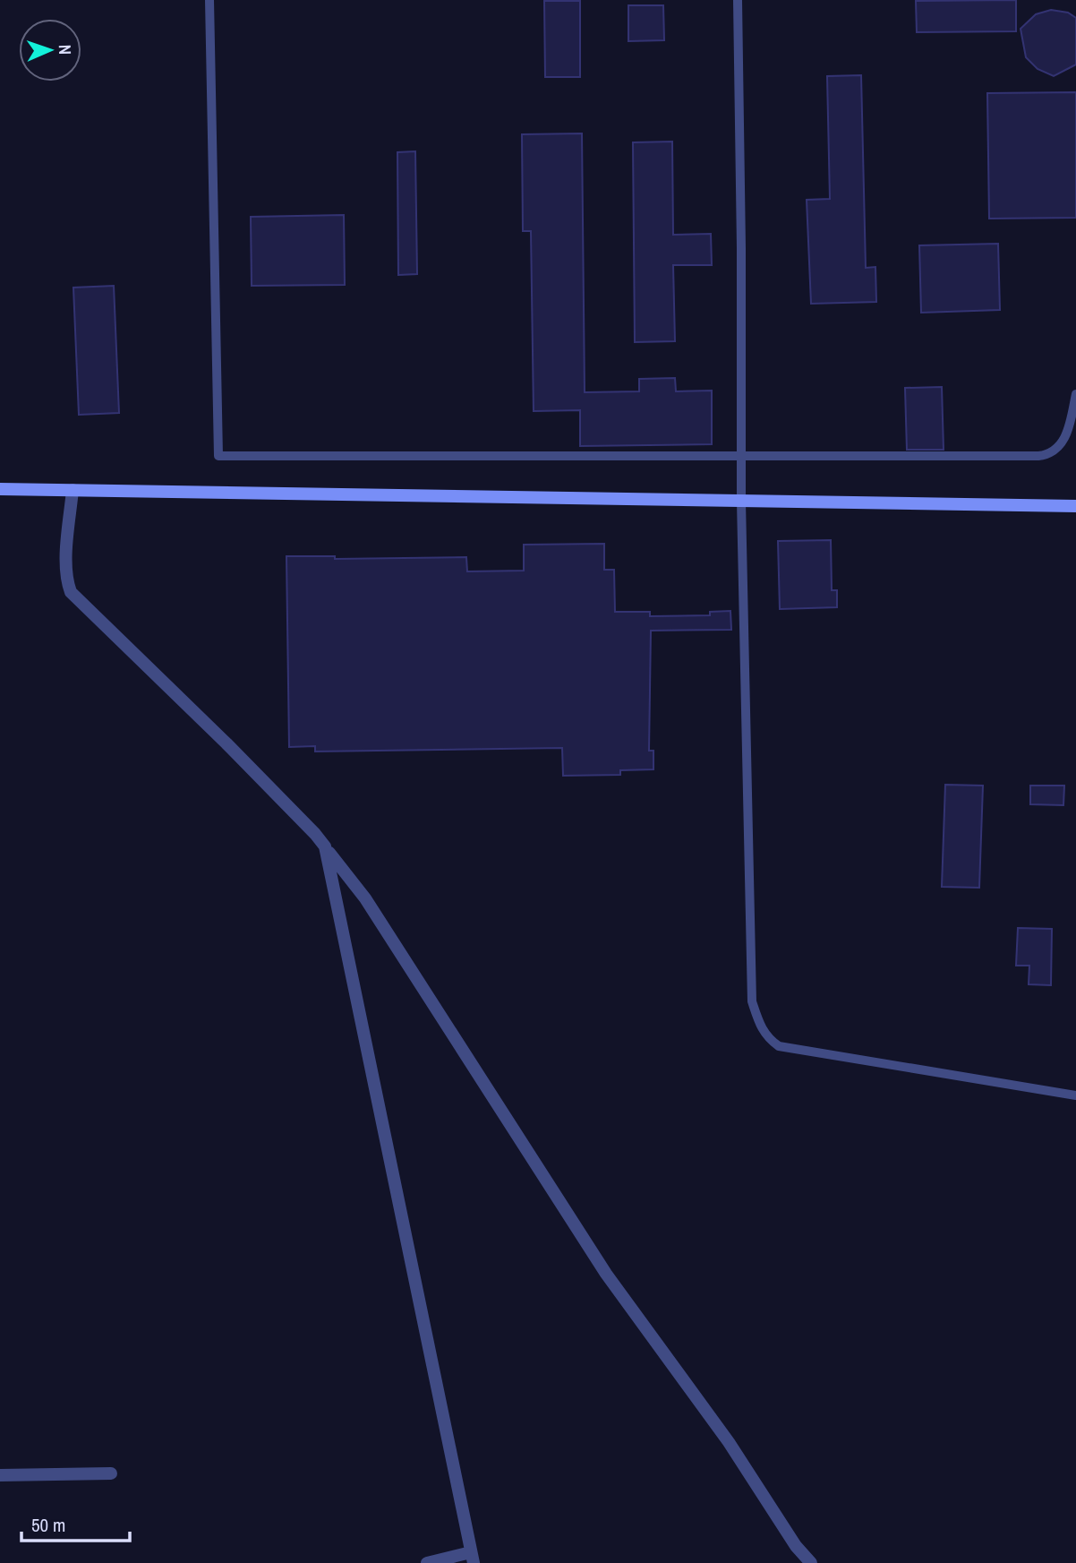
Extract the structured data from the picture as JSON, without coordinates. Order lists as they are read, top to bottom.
{
  "scale_bar": "50 m",
  "north": "right"
}
